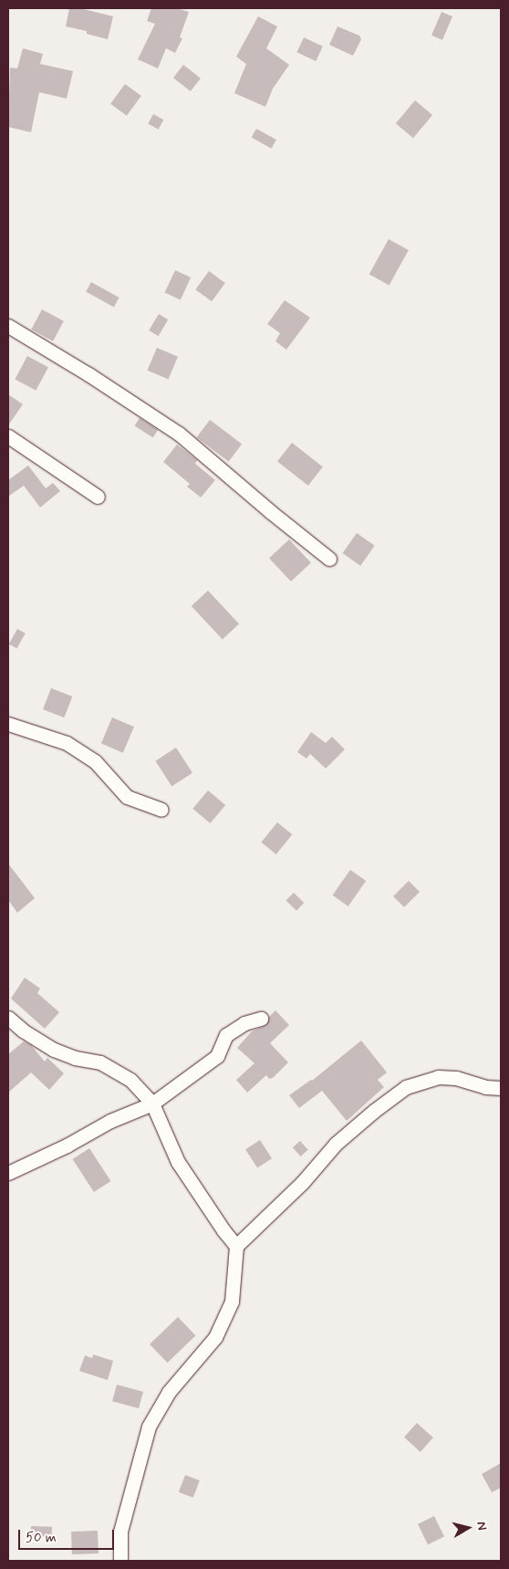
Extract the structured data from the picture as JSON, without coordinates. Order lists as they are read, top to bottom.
{
  "scale_bar": "50 m",
  "north": "right"
}
